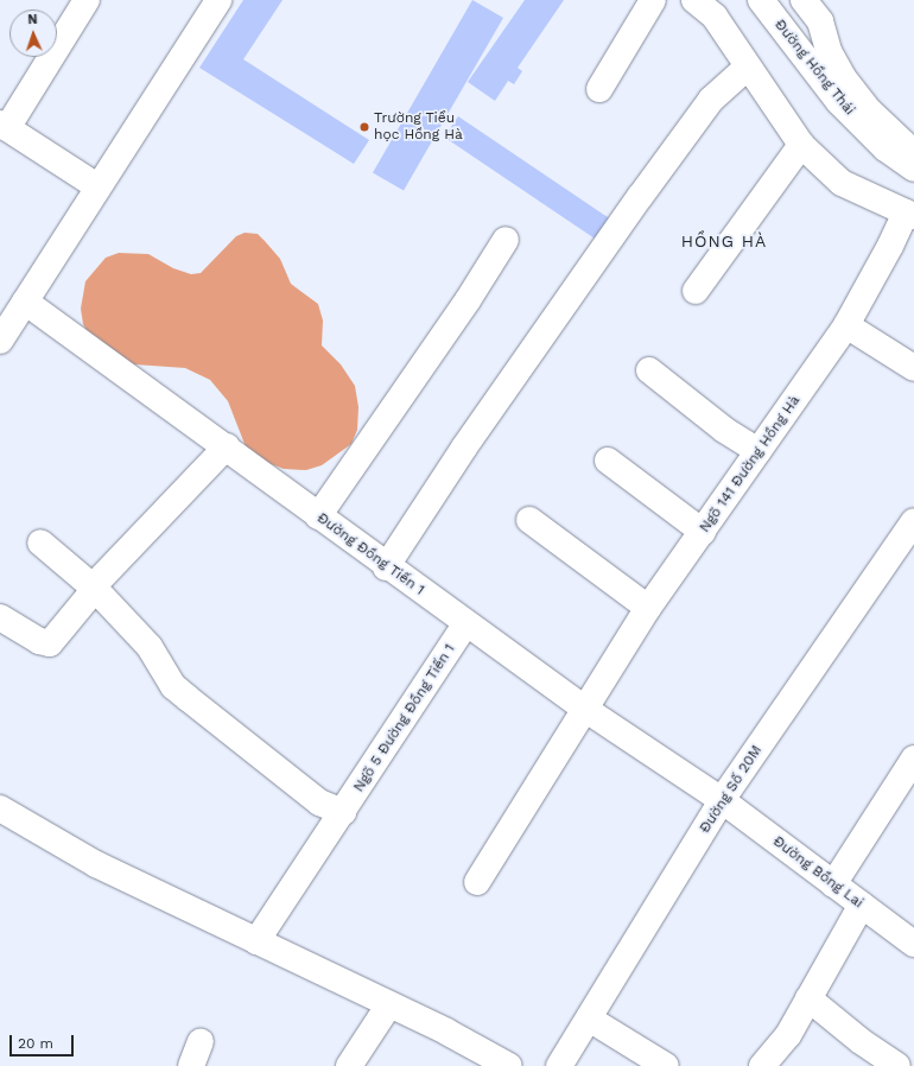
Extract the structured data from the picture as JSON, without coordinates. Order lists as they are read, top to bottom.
{
  "streets": {
    "street": [
      "Đường Hồng Thái",
      "Ngõ 141 Đường Hồng Hà",
      "Đường Đồng Tiến 1",
      "Ngõ 5 Đường Đồng Tiến 1",
      "Đường Số 20M",
      "Đường Bồng Lai"
    ]
  },
  "crossings": [
    ["Ngõ 141 Đường Hồng Hà", "Đường Đồng Tiến 1"],
    ["Đường Đồng Tiến 1", "Ngõ 5 Đường Đồng Tiến 1"],
    ["Đường Đồng Tiến 1", "Đường Số 20M"],
    ["Đường Đồng Tiến 1", "Đường Bồng Lai"],
    ["Đường Số 20M", "Đường Bồng Lai"]
  ],
  "districts": ["HỒNG HÀ"],
  "places": ["Trường Tiểu học Hồng Hà"],
  "scale_bar": "20 m",
  "north": "top"
}
